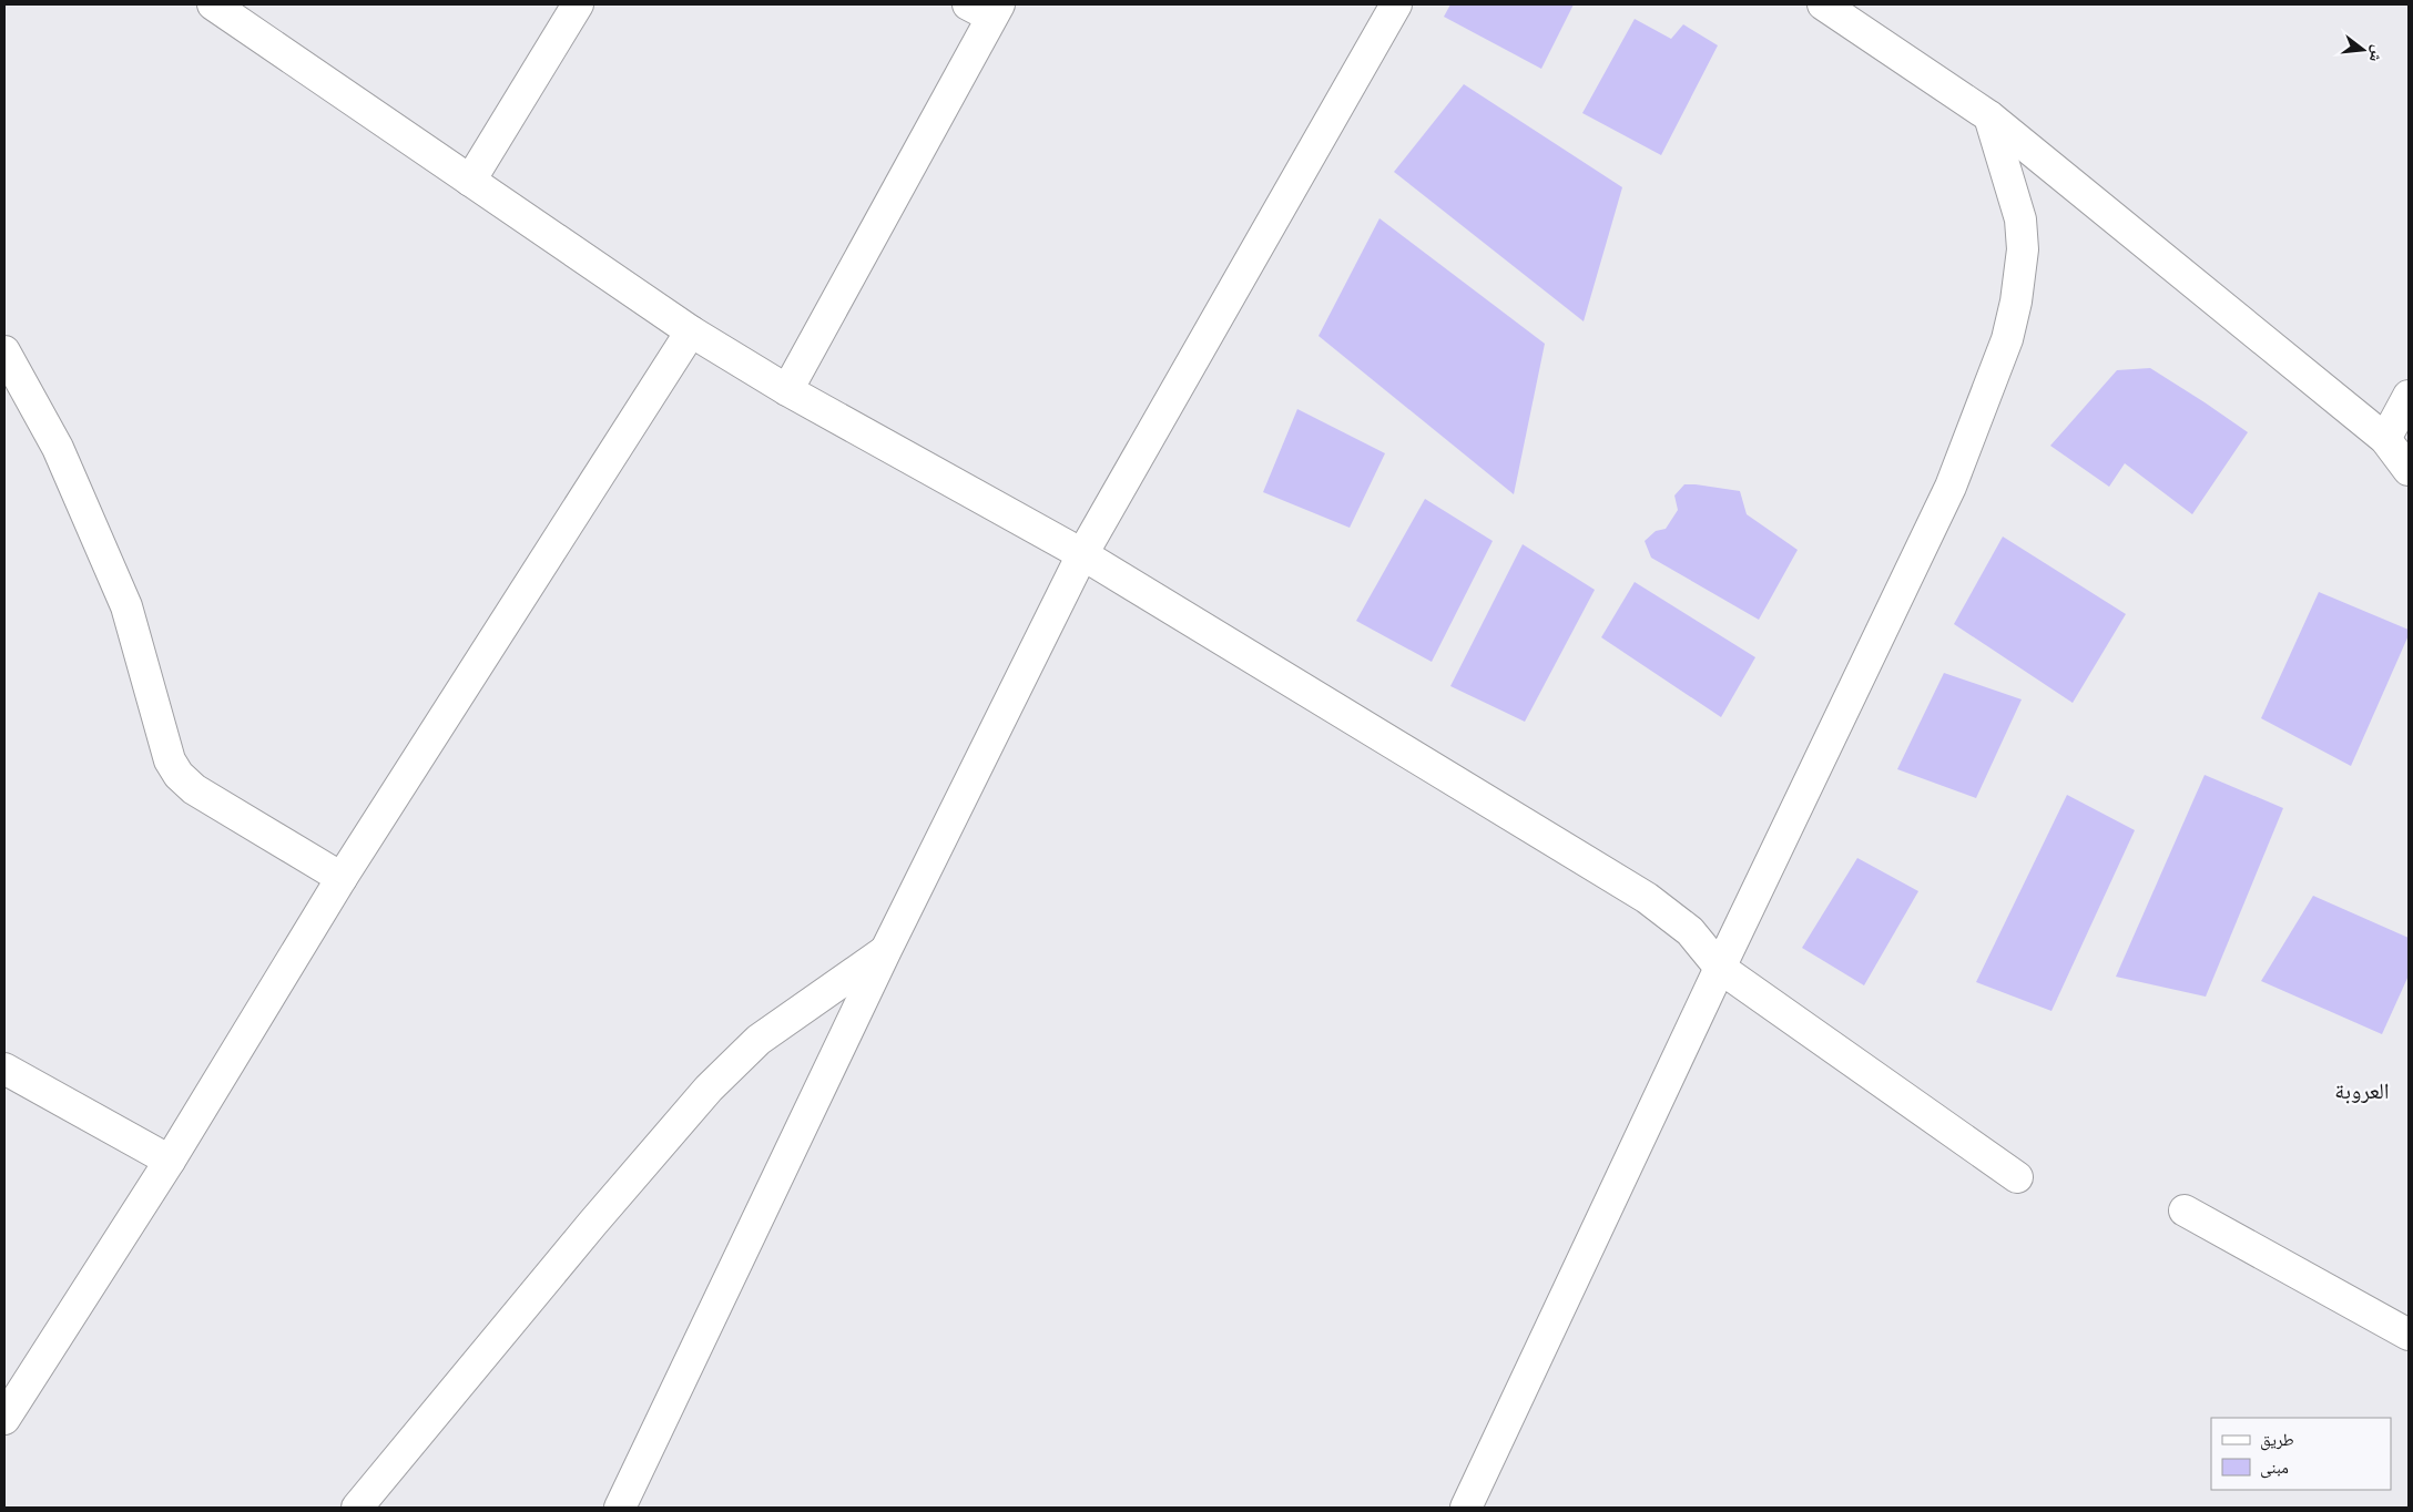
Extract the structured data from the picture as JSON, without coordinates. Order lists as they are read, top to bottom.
{
  "districts": ["العروبة"],
  "legend": ["طريق", "مبنى"],
  "north": "right"
}
